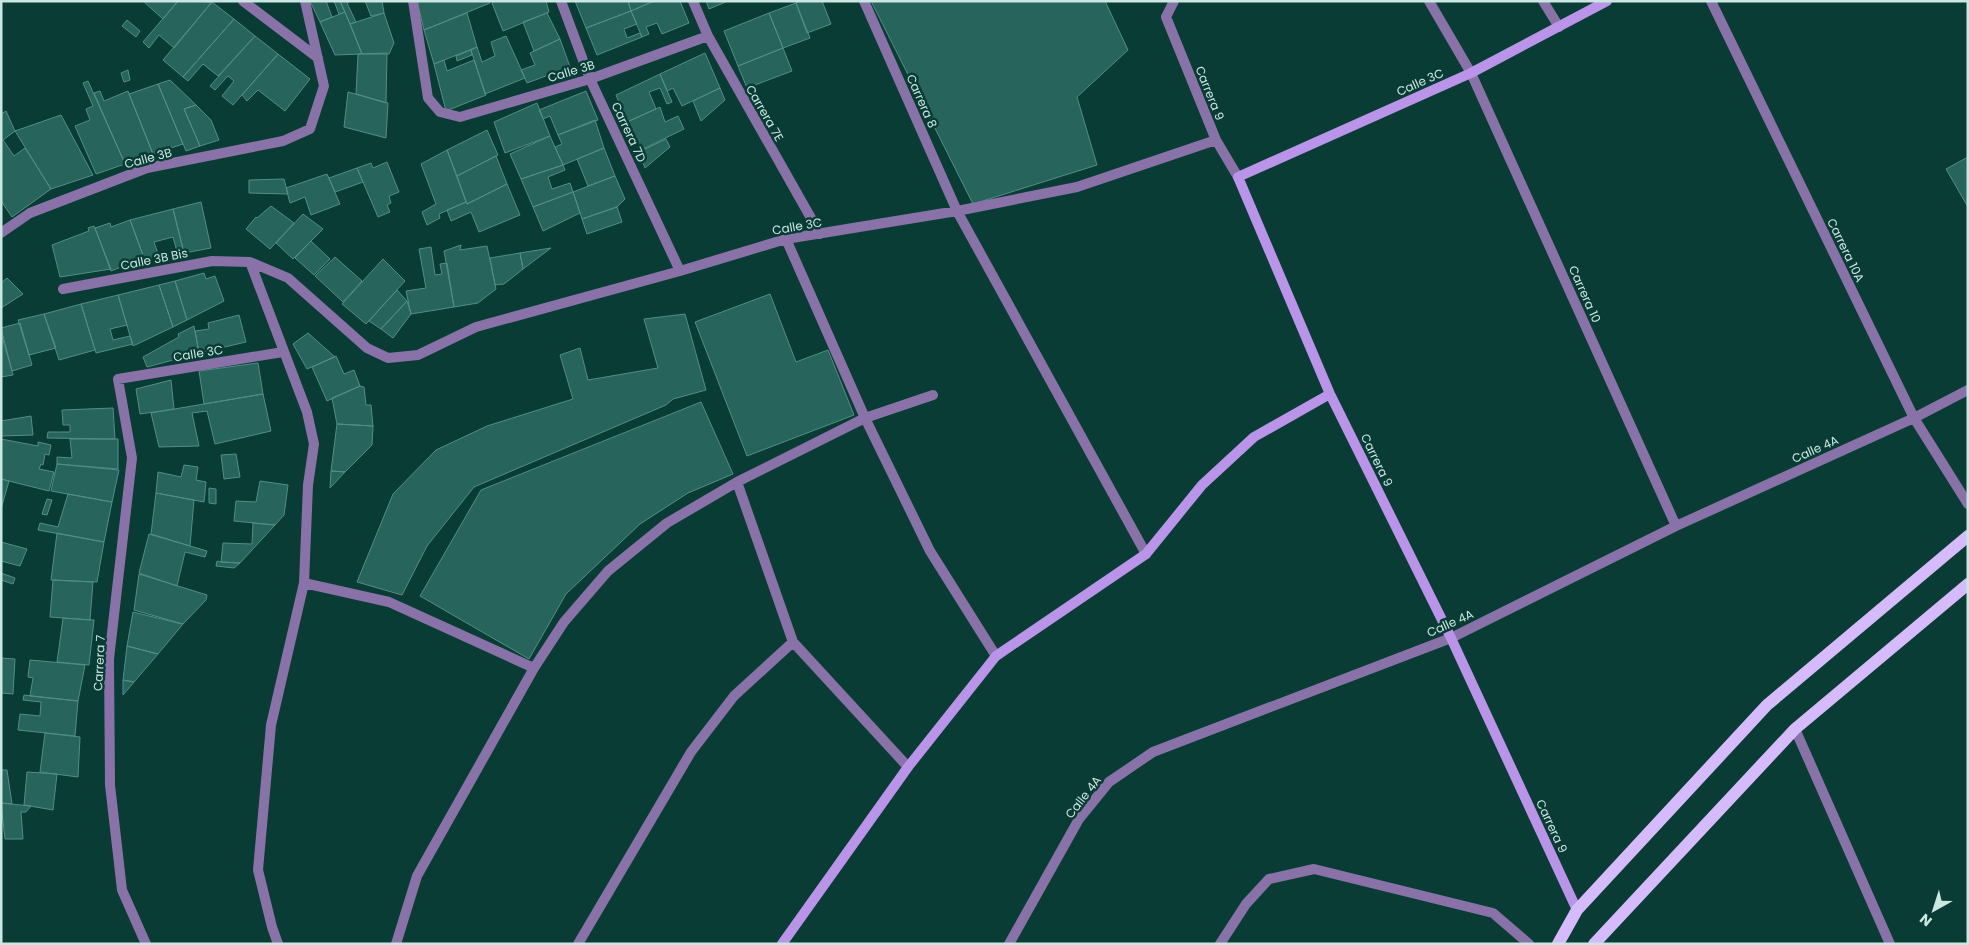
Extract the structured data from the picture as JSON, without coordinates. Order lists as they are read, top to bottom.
{
  "streets": {
    "street": [
      "Calle 3B",
      "Calle 3C",
      "Carrera 9",
      "Carrera 8",
      "Carrera 7E",
      "Carrera 7D",
      "Carrera 10A",
      "Calle 3B Bis",
      "Carrera 10",
      "Calle 4A",
      "Carrera 7"
    ]
  },
  "crossings": [
    ["Calle 3B", "Carrera 7E"],
    ["Calle 3B", "Carrera 7D"],
    ["Calle 3C", "Carrera 9"],
    ["Calle 3C", "Carrera 8"],
    ["Calle 3C", "Carrera 7E"],
    ["Calle 3C", "Carrera 7D"],
    ["Calle 3C", "Calle 3B Bis"],
    ["Calle 3C", "Carrera 10"],
    ["Calle 3C", "Carrera 7"],
    ["Carrera 9", "Calle 4A"],
    ["Carrera 10A", "Calle 4A"],
    ["Carrera 10", "Calle 4A"]
  ],
  "north": "bottom left"
}
